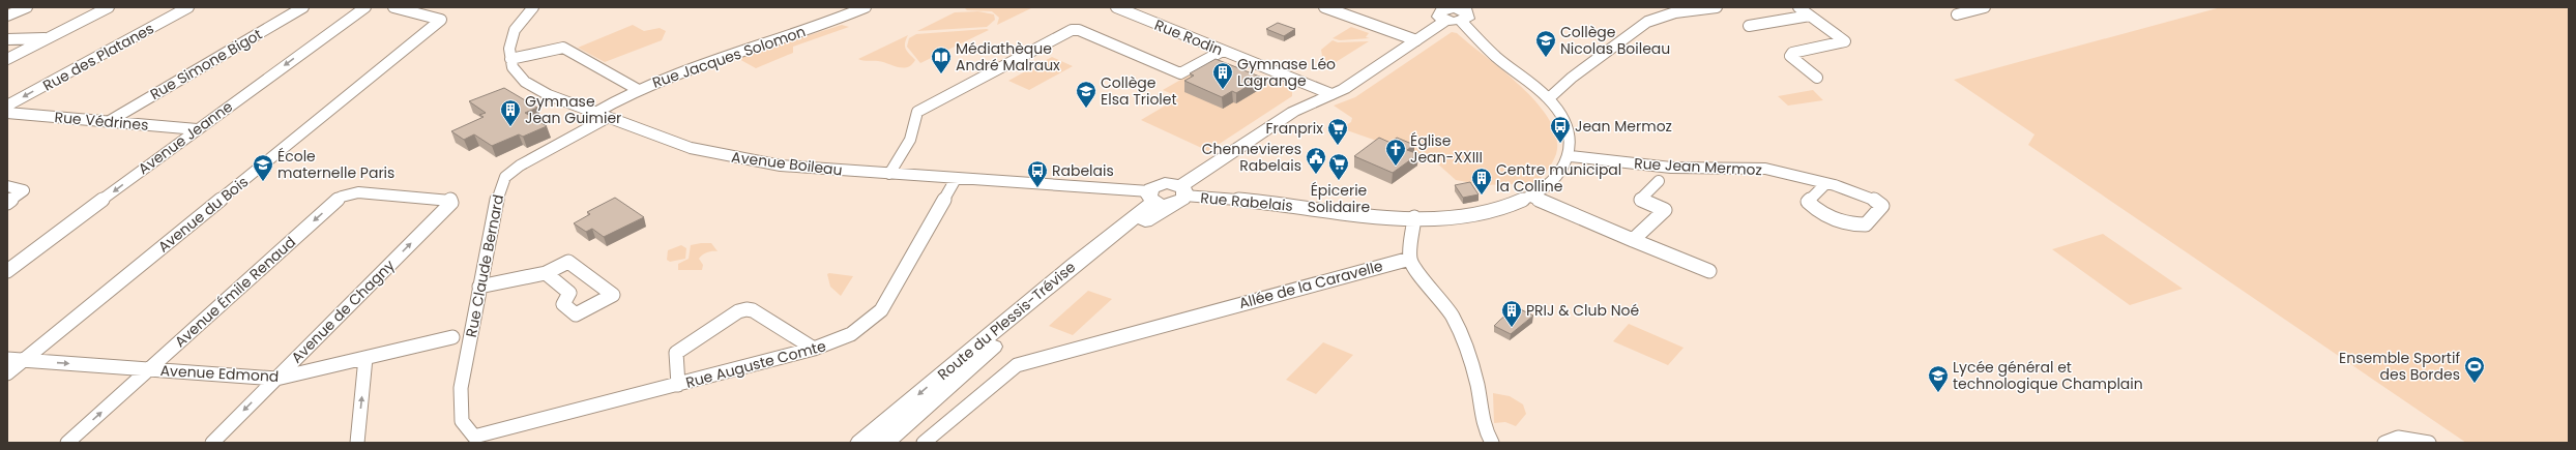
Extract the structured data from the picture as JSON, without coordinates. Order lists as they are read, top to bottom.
{
  "streets": {
    "main road": ["Route du Plessis-Trévise"],
    "street": [
      "Rue Rodin",
      "Rue des Platanes",
      "Rue Jacques Solomon",
      "Rue Simone Bigot",
      "Rue Védrines",
      "Avenue Jeanne",
      "Avenue Boileau",
      "Rue Jean Mermoz",
      "Rue Rabelais",
      "Avenue du Bois",
      "Rue Claude Bernard",
      "Allée de la Caravelle",
      "Avenue Émile Renaud",
      "Avenue de Chagny",
      "Rue Auguste Comte",
      "Avenue Edmond"
    ]
  },
  "crossings": [
    ["Rue Rodin", "Route du Plessis-Trévise"],
    ["Rue Jacques Solomon", "Avenue Boileau"],
    ["Rue Jacques Solomon", "Rue Claude Bernard"],
    ["Rue Simone Bigot", "Rue Védrines"],
    ["Rue Védrines", "Avenue Jeanne"],
    ["Avenue Boileau", "Rue Rabelais"],
    ["Avenue Boileau", "Rue Claude Bernard"],
    ["Avenue Boileau", "Route du Plessis-Trévise"],
    ["Avenue Boileau", "Rue Auguste Comte"],
    ["Rue Jean Mermoz", "Rue Rabelais"],
    ["Rue Rabelais", "Route du Plessis-Trévise"],
    ["Avenue du Bois", "Avenue Edmond"],
    ["Rue Claude Bernard", "Rue Auguste Comte"],
    ["Avenue Émile Renaud", "Avenue de Chagny"],
    ["Avenue Émile Renaud", "Avenue Edmond"],
    ["Avenue de Chagny", "Avenue Edmond"]
  ],
  "one_way": ["Avenue Jeanne"],
  "places": {
    "school or university": [
      "Collège Nicolas Boileau",
      "Collège Elsa Triolet",
      "École maternelle Paris",
      "Lycée général et technologique Champlain"
    ],
    "library": ["Médiathèque André Malraux"],
    "building": [
      "Gymnase Léo Lagrange",
      "Gymnase Jean Guimier",
      "Centre municipal la Colline",
      "PRIJ & Club Noé"
    ],
    "bus stop": ["Jean Mermoz", "Rabelais"],
    "supermarket": ["Franprix", "Épicerie Solidaire"],
    "church": ["Église Jean-XXIII"],
    "public building": ["Chennevieres Rabelais"],
    "sports": ["Ensemble Sportif des Bordes"]
  }
}
